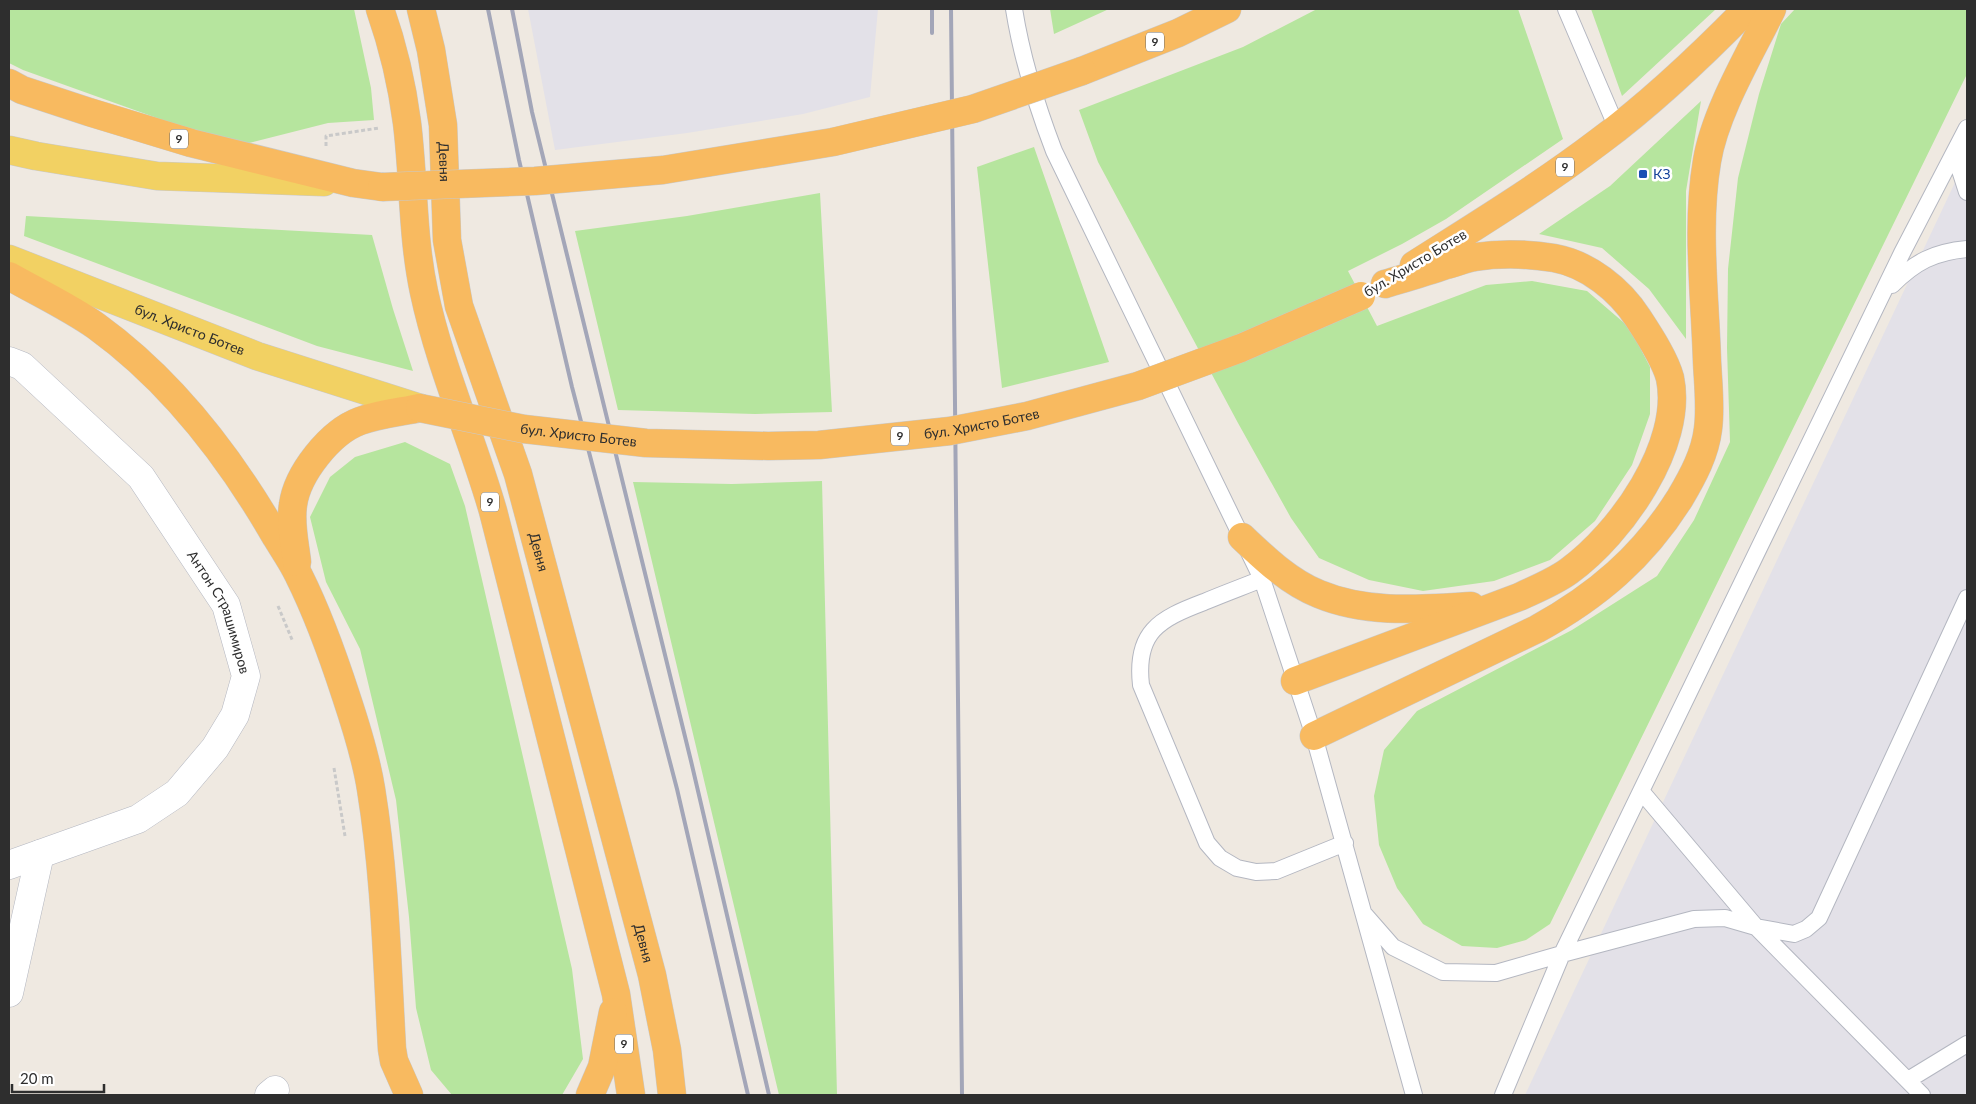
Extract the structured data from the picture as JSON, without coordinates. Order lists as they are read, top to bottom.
{
  "streets": {
    "highway": ["9", "Девня", "бул. Христо Ботев"],
    "street": ["Антон Страшимиров"]
  },
  "crossings": [
    ["9", "бул. Христо Ботев"]
  ],
  "places": {
    "transit": ["КЗ"]
  },
  "scale_bar": "20 m"
}
